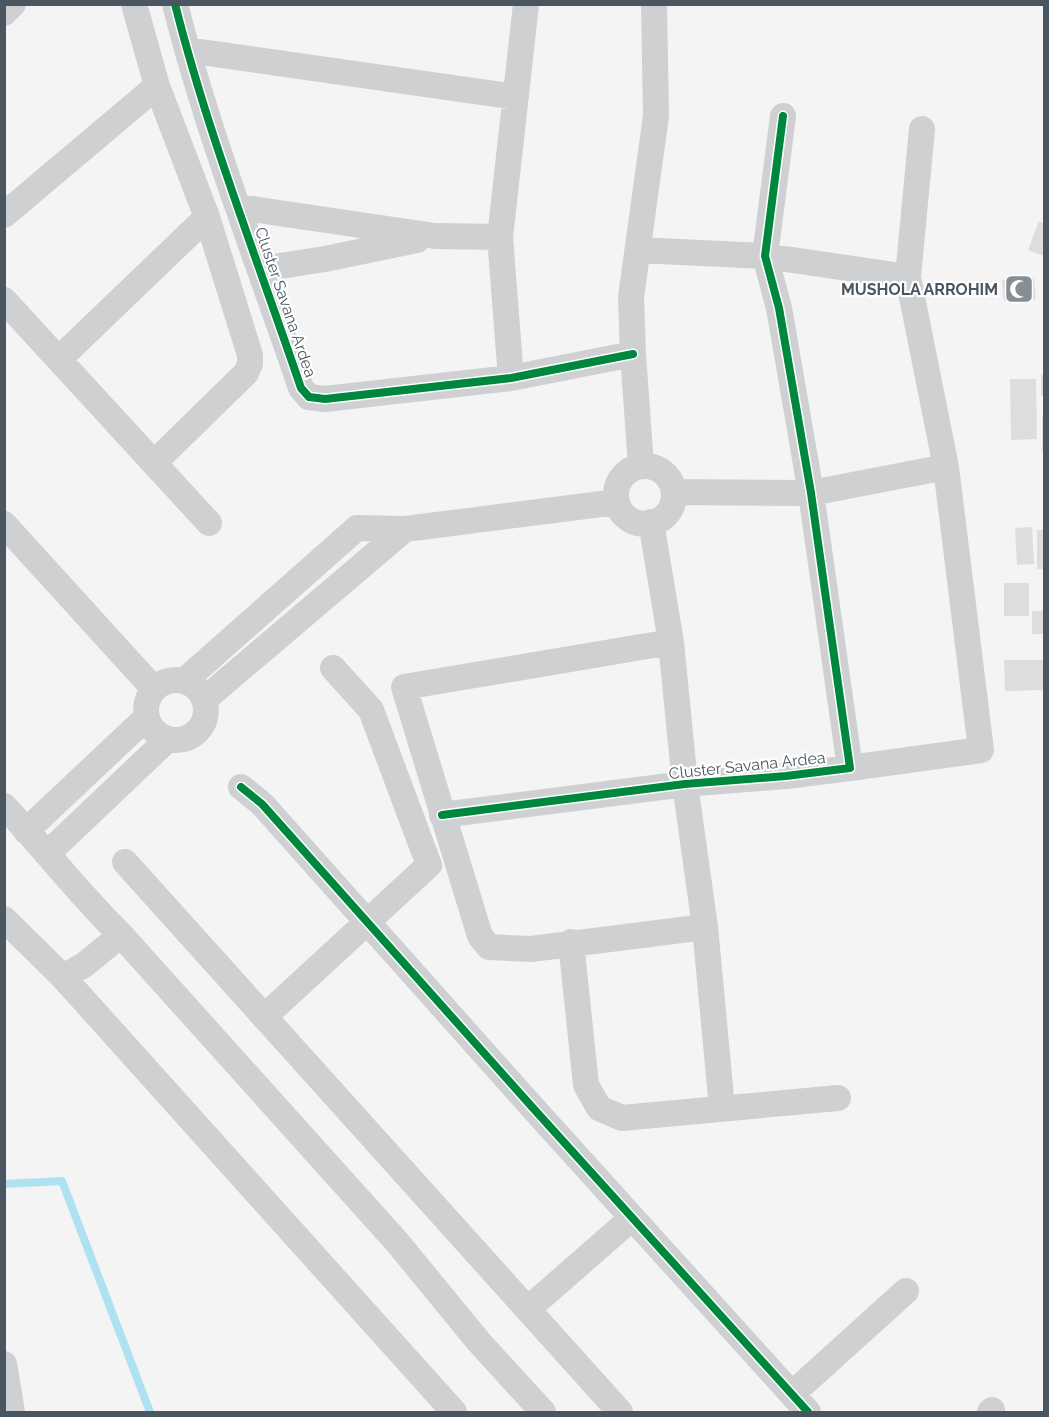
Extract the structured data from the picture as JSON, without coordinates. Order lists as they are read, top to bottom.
{
  "streets": {
    "street": ["Cluster Savana Ardea"]
  },
  "places": {
    "mosque": ["MUSHOLA ARROHIM"]
  }
}
